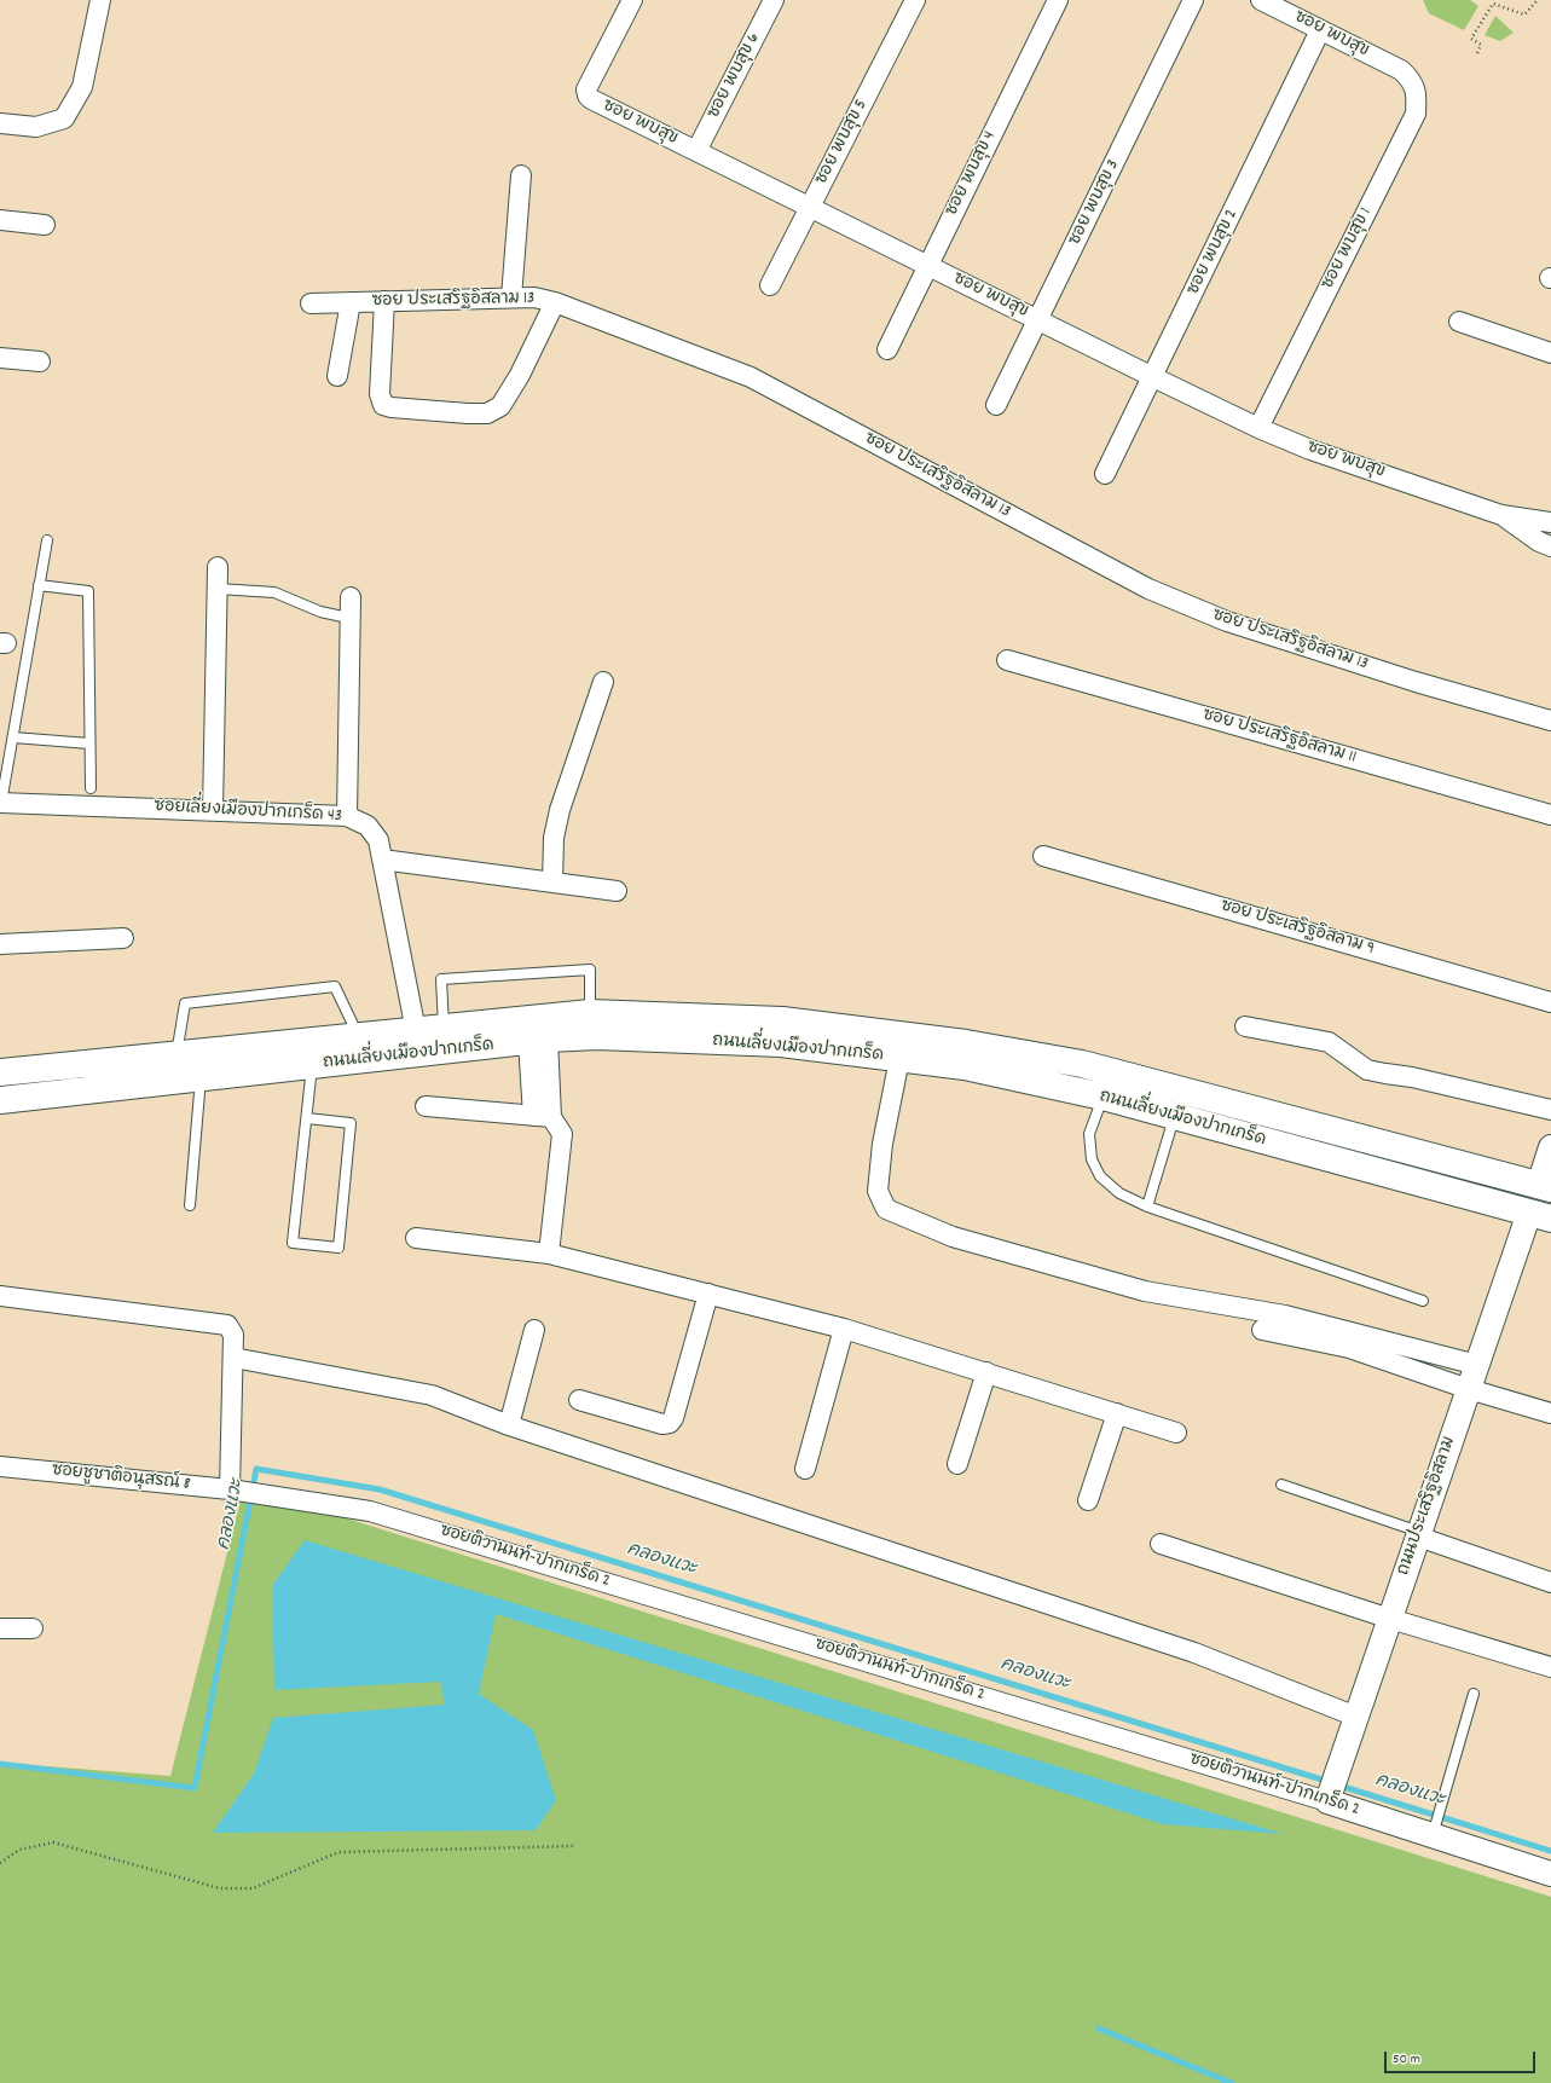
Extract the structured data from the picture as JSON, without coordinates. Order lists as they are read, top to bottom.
{
  "streets": {
    "main road": ["ถนนเลี่ยงเมืองปากเกร็ด"],
    "street": [
      "ซอย พบสุข",
      "ซอย พบสุข 6",
      "ซอย พบสุข 5",
      "ซอย พบสุข 4",
      "ซอย พบสุข 3",
      "ซอย พบสุข 1",
      "ซอย พบสุข 2",
      "ซอย ประเสริฐอิสลาม 13",
      "ซอย ประเสริฐอิสลาม 11",
      "ซอยเลี่ยงเมืองปากเกร็ด 43",
      "ซอย ประเสริฐอิสลาม 9",
      "ซอยชูชาติอนุสรณ์ 8",
      "ถนนประเสริฐอิสลาม",
      "ซอยติวานนท์-ปากเกร็ด 2"
    ]
  },
  "crossings": [
    ["ซอย พบสุข", "ซอย พบสุข 6"],
    ["ซอย พบสุข", "ซอย พบสุข 5"],
    ["ซอย พบสุข", "ซอย พบสุข 4"],
    ["ซอย พบสุข", "ซอย พบสุข 3"],
    ["ซอย พบสุข", "ซอย พบสุข 1"],
    ["ซอย พบสุข", "ซอย พบสุข 2"],
    ["ซอยเลี่ยงเมืองปากเกร็ด 43", "ถนนเลี่ยงเมืองปากเกร็ด"],
    ["ถนนเลี่ยงเมืองปากเกร็ด", "ถนนประเสริฐอิสลาม"],
    ["ซอยชูชาติอนุสรณ์ 8", "ซอยติวานนท์-ปากเกร็ด 2"],
    ["ถนนประเสริฐอิสลาม", "ซอยติวานนท์-ปากเกร็ด 2"]
  ],
  "water": ["คลองแวะ"],
  "scale_bar": "50 m"
}
